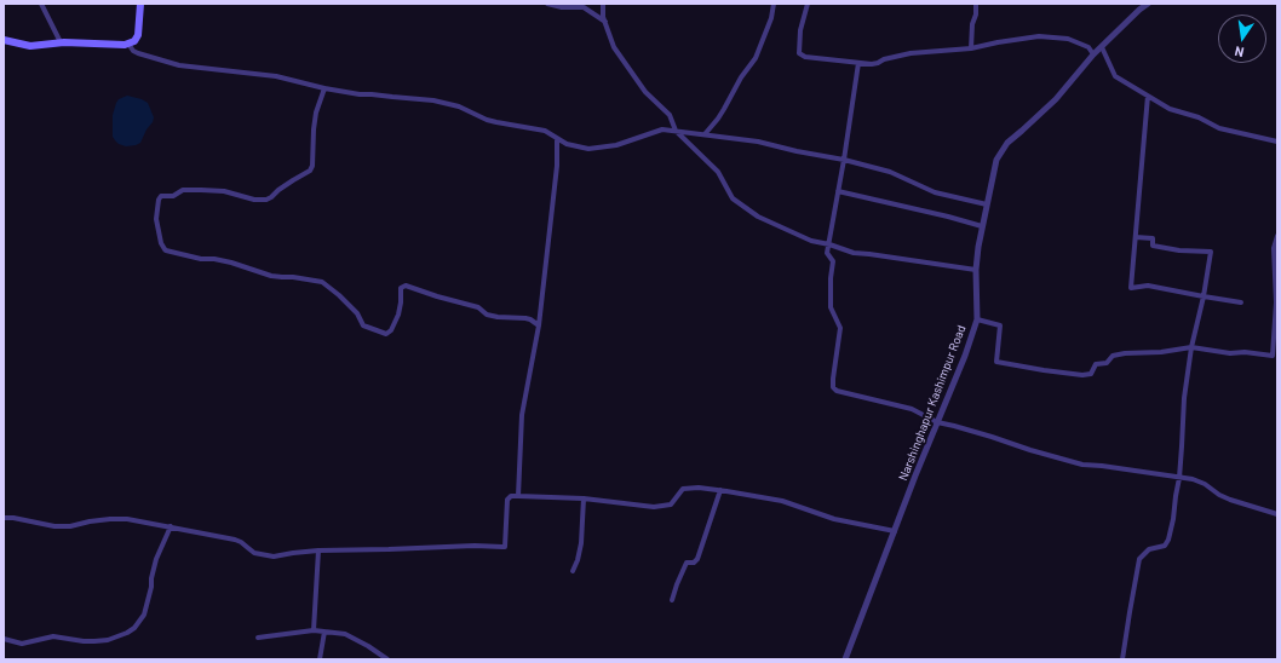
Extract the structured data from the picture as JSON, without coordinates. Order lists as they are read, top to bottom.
{
  "streets": {
    "street": ["Narshinghapur Kashimpur Road"]
  },
  "north": "bottom"
}
